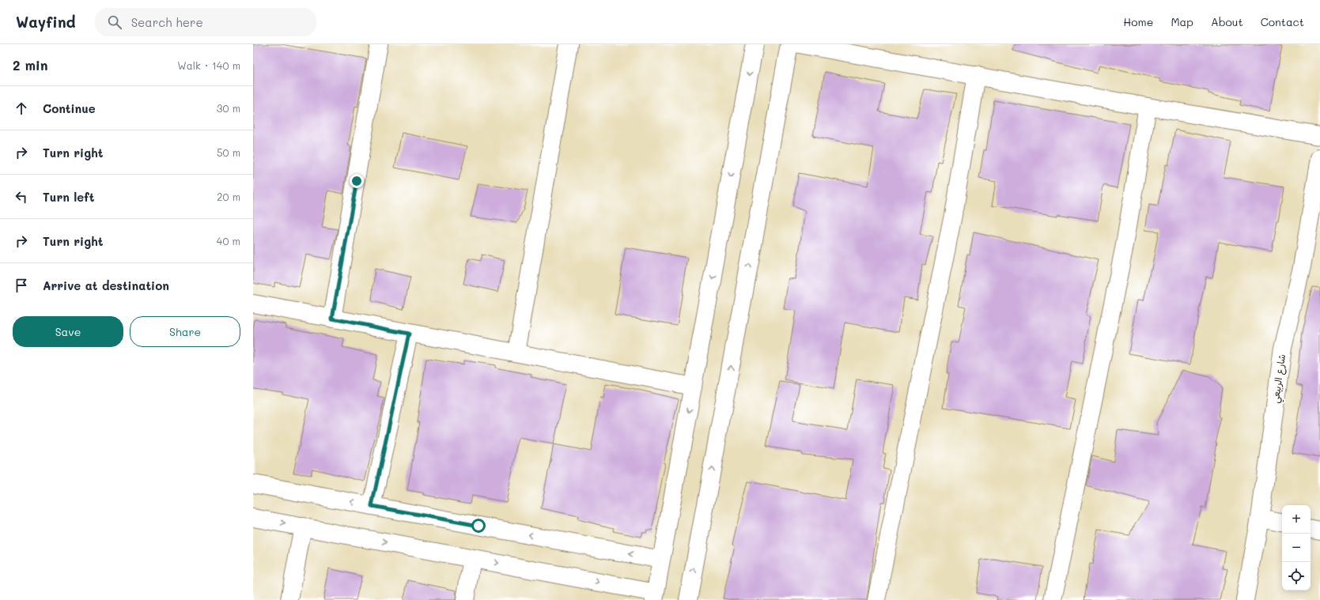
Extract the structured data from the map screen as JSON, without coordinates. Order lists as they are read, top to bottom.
{
  "streets": {
    "street": ["شارع الربيعي"]
  },
  "page": {
    "header": "Wayfind",
    "search": "Search here",
    "nav": [
      "Home",
      "Map",
      "About",
      "Contact"
    ],
    "heading": ["2 min", "Walk · 140 m"],
    "list": [
      ["Continue", "30 m"],
      ["Turn right", "50 m"],
      ["Turn left", "20 m"],
      ["Turn right", "40 m"],
      "Arrive at destination"
    ],
    "buttons": ["Save", "Share"],
    "map_buttons": ["+", "−"]
  }
}
